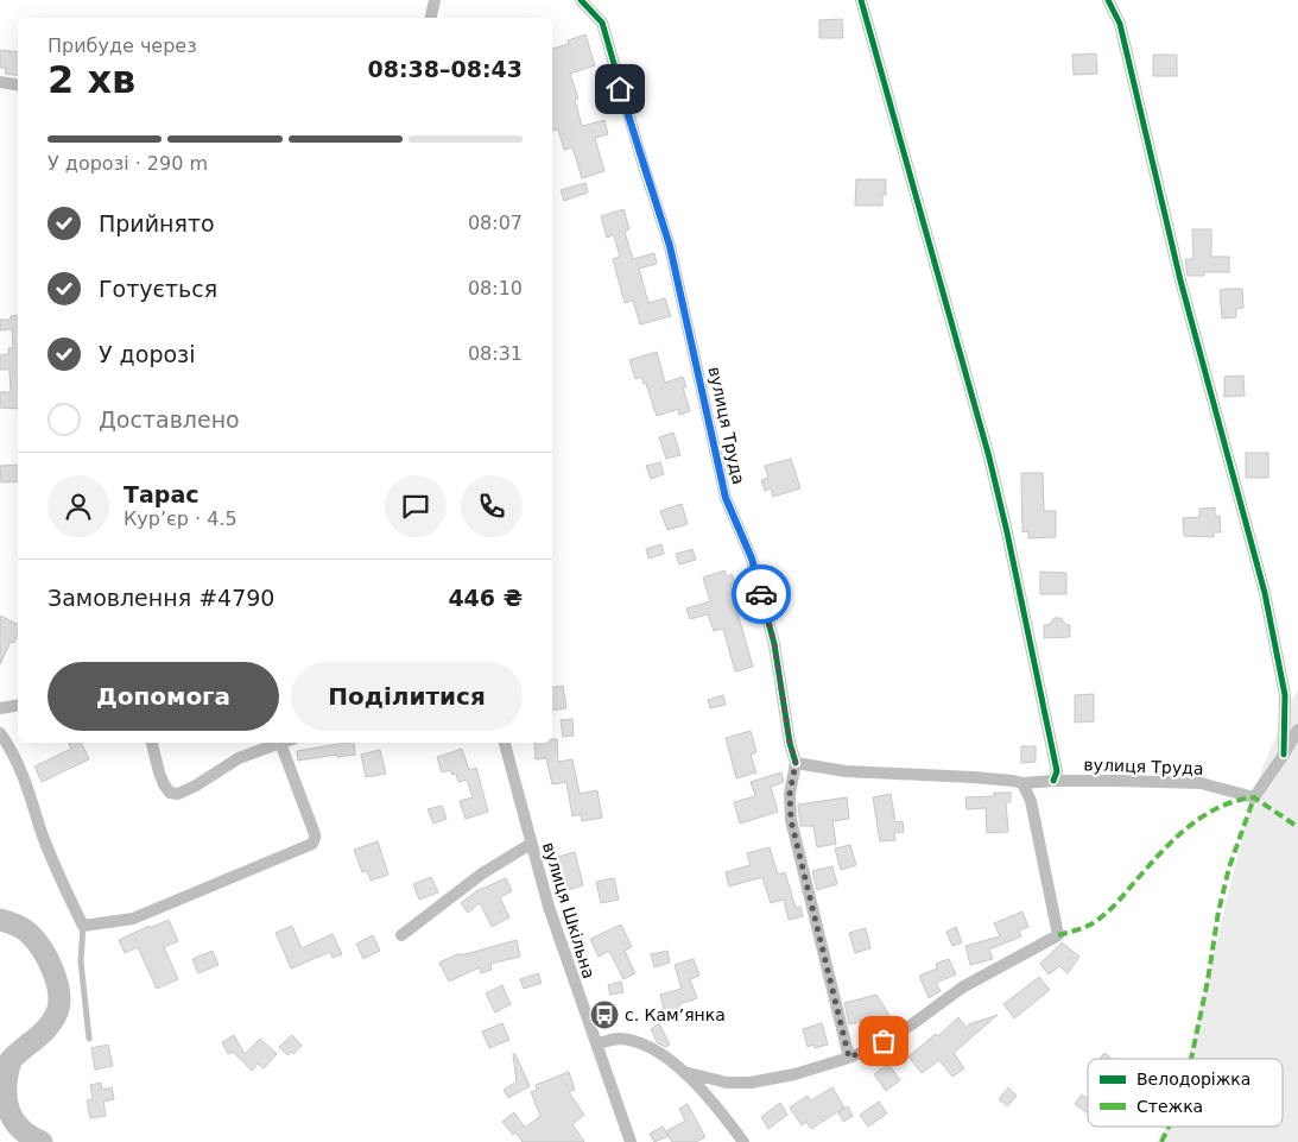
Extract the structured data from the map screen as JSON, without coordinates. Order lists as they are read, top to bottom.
{
  "streets": {
    "street": ["вулиця Труда", "вулиця Шкільна"]
  },
  "places": {
    "bus stop": ["с. Кам’янка"]
  },
  "legend": ["Велодоріжка", "Стежка"],
  "page": {
    "heading": ["2 хв", "Прибуде через", "08:38–08:43"],
    "panel": [
      "Тарас",
      "Кур’єр · 4.5",
      "Замовлення #4790",
      "446 ₴"
    ],
    "bar": "У дорозі · 290 m",
    "list": [
      ["Прийнято", "08:07"],
      ["Готується", "08:10"],
      ["У дорозі", "08:31"],
      "Доставлено"
    ],
    "buttons": ["Допомога", "Поділитися"]
  }
}
